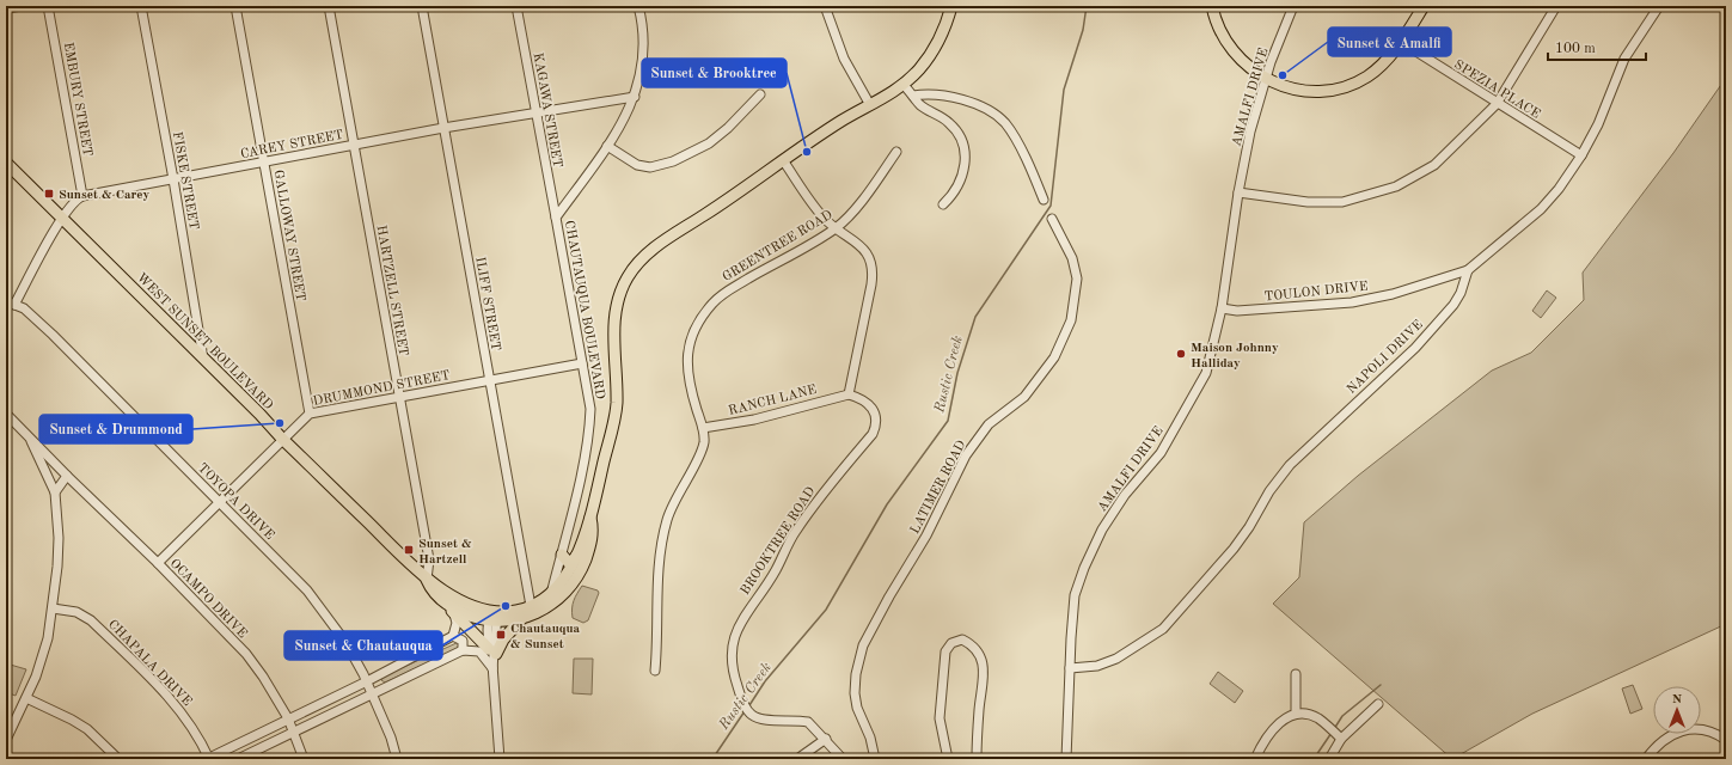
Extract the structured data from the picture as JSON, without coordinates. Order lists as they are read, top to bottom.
{
  "streets": {
    "main road": ["WEST SUNSET BOULEVARD"],
    "street": [
      "SPEZIA PLACE",
      "AMALFI DRIVE",
      "EMBURY STREET",
      "KAGAWA STREET",
      "CAREY STREET",
      "FISKE STREET",
      "GALLOWAY STREET",
      "GREENTREE ROAD",
      "HARTZELL STREET",
      "TOULON DRIVE",
      "ILIFF STREET",
      "CHAUTAUQUA BOULEVARD",
      "NAPOLI DRIVE",
      "DRUMMOND STREET",
      "RANCH LANE",
      "LATIMER ROAD",
      "TOYOPA DRIVE",
      "BROOKTREE ROAD",
      "OCAMPO DRIVE",
      "CHAPALA DRIVE"
    ]
  },
  "crossings": [
    ["AMALFI DRIVE", "TOULON DRIVE"],
    ["AMALFI DRIVE", "NAPOLI DRIVE"],
    ["EMBURY STREET", "CAREY STREET"],
    ["KAGAWA STREET", "CAREY STREET"],
    ["KAGAWA STREET", "CHAUTAUQUA BOULEVARD"],
    ["CAREY STREET", "FISKE STREET"],
    ["CAREY STREET", "GALLOWAY STREET"],
    ["CAREY STREET", "HARTZELL STREET"],
    ["CAREY STREET", "ILIFF STREET"],
    ["CAREY STREET", "CHAUTAUQUA BOULEVARD"],
    ["FISKE STREET", "WEST SUNSET BOULEVARD"],
    ["GALLOWAY STREET", "DRUMMOND STREET"],
    ["GREENTREE ROAD", "RANCH LANE"],
    ["HARTZELL STREET", "WEST SUNSET BOULEVARD"],
    ["HARTZELL STREET", "DRUMMOND STREET"],
    ["TOULON DRIVE", "NAPOLI DRIVE"],
    ["ILIFF STREET", "WEST SUNSET BOULEVARD"],
    ["ILIFF STREET", "DRUMMOND STREET"],
    ["CHAUTAUQUA BOULEVARD", "WEST SUNSET BOULEVARD"],
    ["CHAUTAUQUA BOULEVARD", "DRUMMOND STREET"],
    ["WEST SUNSET BOULEVARD", "DRUMMOND STREET"],
    ["DRUMMOND STREET", "TOYOPA DRIVE"],
    ["DRUMMOND STREET", "OCAMPO DRIVE"],
    ["RANCH LANE", "BROOKTREE ROAD"]
  ],
  "water": ["Rustic Creek"],
  "places": {
    "other": [
      "Sunset & Amalfi",
      "Sunset & Brooktree",
      "Maison Johnny Halliday",
      "Sunset & Drummond",
      "Sunset & Chautauqua"
    ],
    "transit": ["Sunset & Carey", "Sunset & Hartzell", "Chautauqua & Sunset"]
  },
  "scale_bar": "100 m",
  "north": "top"
}
